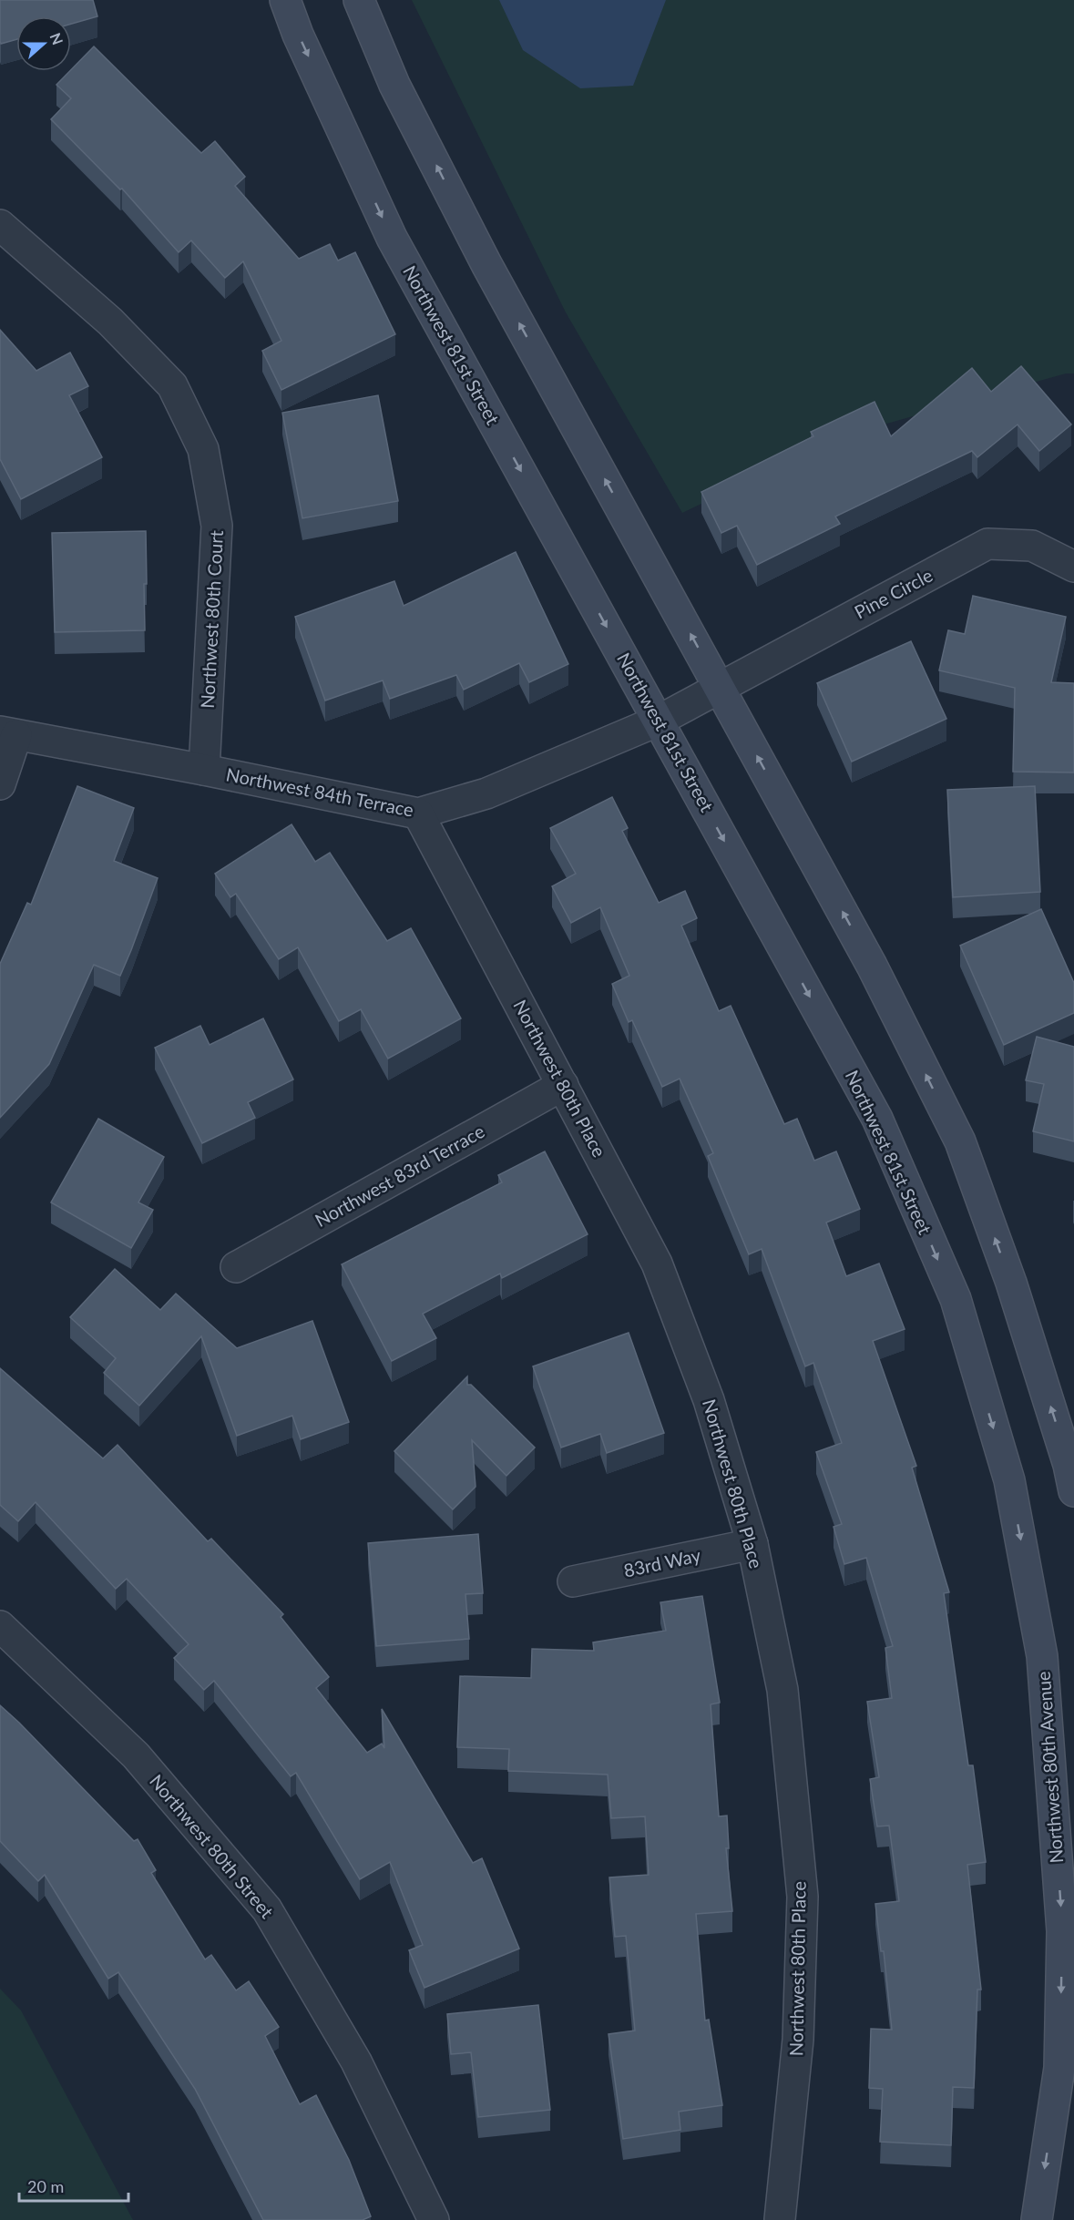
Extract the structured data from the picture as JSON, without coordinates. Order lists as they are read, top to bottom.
{
  "streets": {
    "street": [
      "Northwest 81st Street",
      "Pine Circle",
      "Northwest 80th Court",
      "Northwest 84th Terrace",
      "Northwest 80th Place",
      "Northwest 83rd Terrace",
      "83rd Way",
      "Northwest 80th Avenue",
      "Northwest 80th Street"
    ]
  },
  "crossings": [
    ["Northwest 81st Street", "Pine Circle"],
    ["Northwest 81st Street", "Northwest 84th Terrace"],
    ["Northwest 81st Street", "Northwest 80th Avenue"],
    ["Pine Circle", "Northwest 84th Terrace"],
    ["Northwest 80th Court", "Northwest 84th Terrace"],
    ["Northwest 84th Terrace", "Northwest 80th Place"],
    ["Northwest 80th Place", "Northwest 83rd Terrace"],
    ["Northwest 80th Place", "83rd Way"]
  ],
  "one_way": ["Northwest 80th Avenue"],
  "scale_bar": "20 m",
  "north": "right"
}
